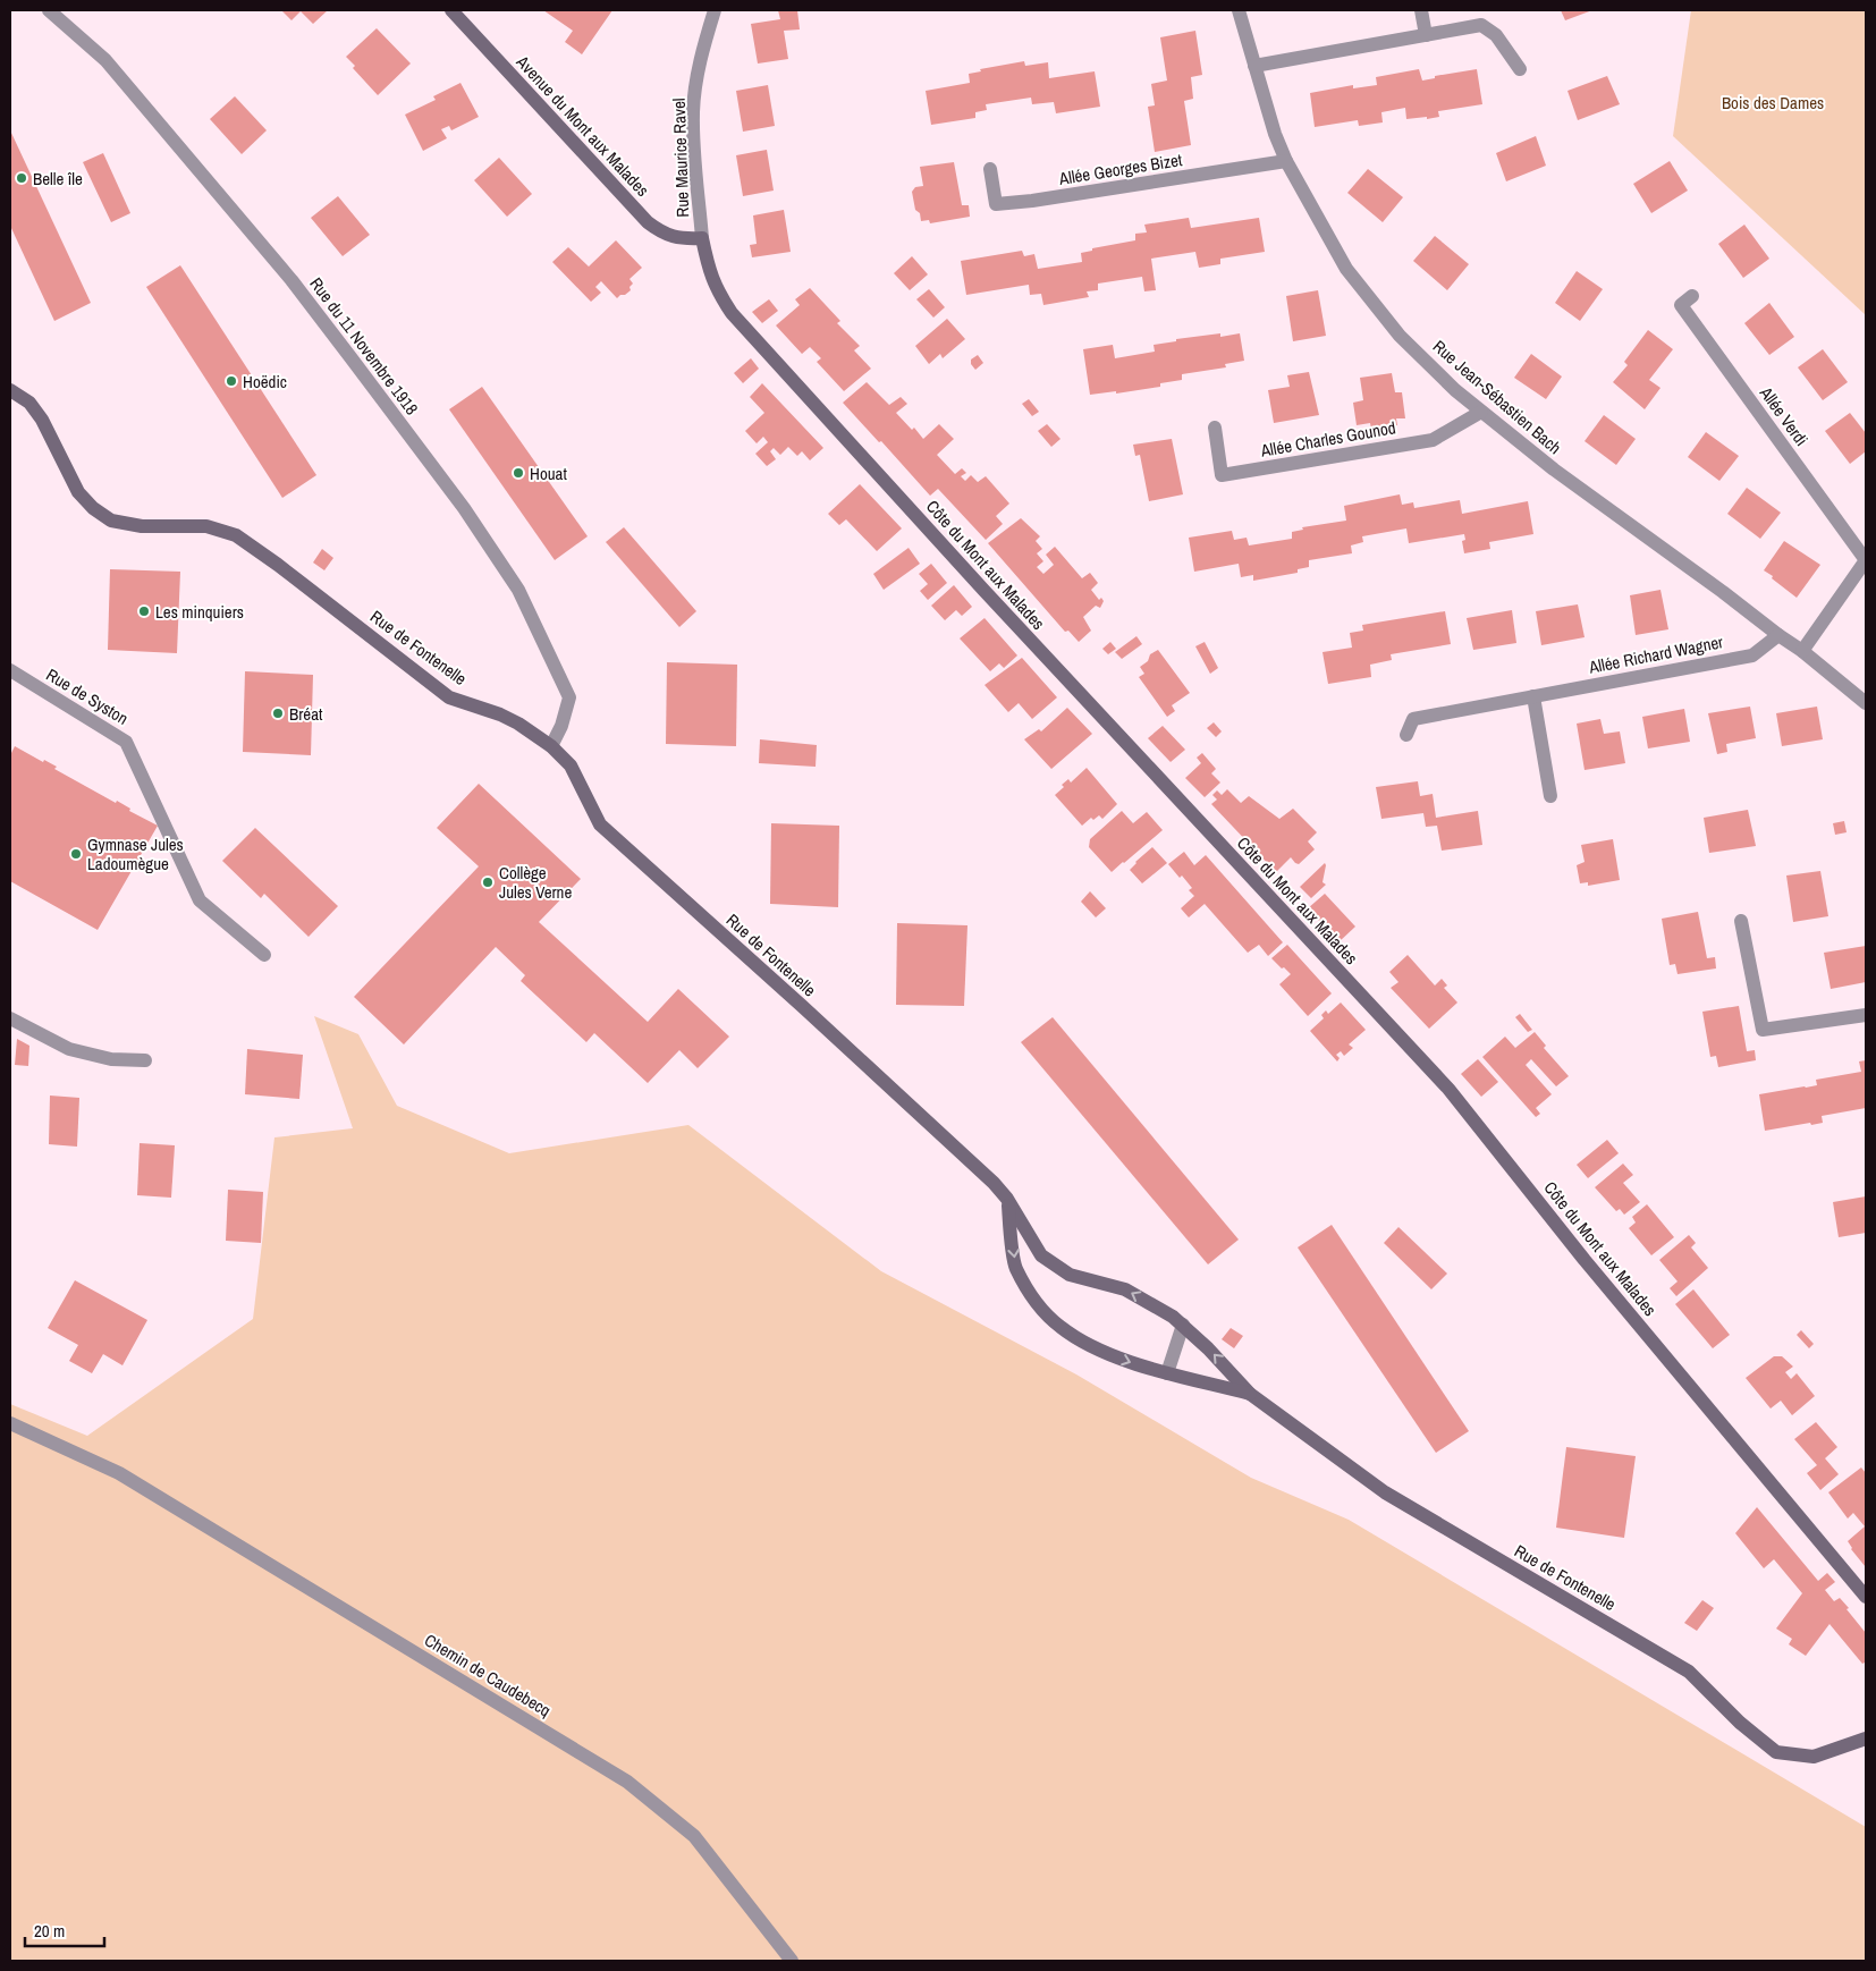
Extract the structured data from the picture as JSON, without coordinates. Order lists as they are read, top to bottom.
{
  "streets": {
    "street": [
      "Avenue du Mont aux Malades",
      "Rue Maurice Ravel",
      "Allée Georges Bizet",
      "Rue du 11 Novembre 1918",
      "Rue Jean-Sébastien Bach",
      "Allée Verdi",
      "Allée Charles Gounod",
      "Côte du Mont aux Malades",
      "Rue de Fontenelle",
      "Allée Richard Wagner",
      "Rue de Syston",
      "Chemin de Caudebecq"
    ]
  },
  "crossings": [
    ["Avenue du Mont aux Malades", "Rue Maurice Ravel"],
    ["Avenue du Mont aux Malades", "Côte du Mont aux Malades"],
    ["Rue Maurice Ravel", "Côte du Mont aux Malades"],
    ["Allée Georges Bizet", "Rue Jean-Sébastien Bach"],
    ["Rue du 11 Novembre 1918", "Rue de Fontenelle"],
    ["Rue Jean-Sébastien Bach", "Allée Verdi"],
    ["Rue Jean-Sébastien Bach", "Allée Charles Gounod"],
    ["Rue Jean-Sébastien Bach", "Allée Richard Wagner"]
  ],
  "parks": ["Bois des Dames"],
  "places": [
    "Belle île",
    "Hoëdic",
    "Houat",
    "Les minquiers",
    "Bréat",
    "Gymnase Jules Ladoumègue",
    "Collège Jules Verne"
  ],
  "scale_bar": "20 m"
}
